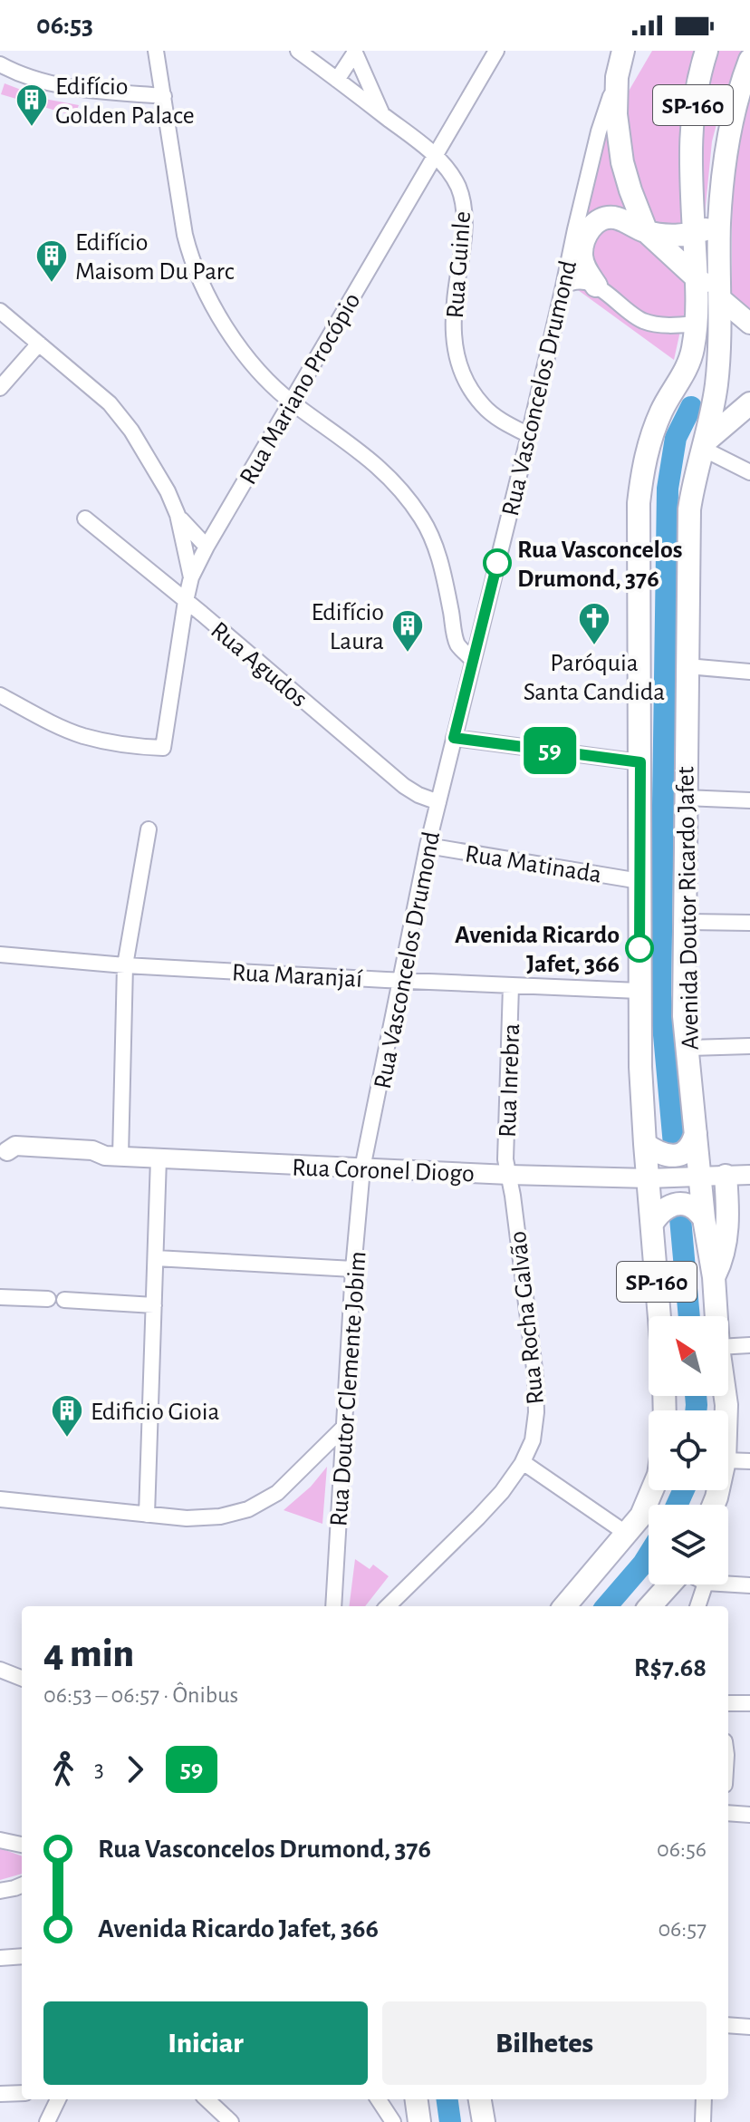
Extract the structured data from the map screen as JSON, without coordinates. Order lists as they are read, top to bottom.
{
  "streets": {
    "main road": ["SP-160", "Avenida Doutor Ricardo Jafet"],
    "street": [
      "Rua Guinle",
      "Rua Mariano Procópio",
      "Rua Vasconcelos Drumond",
      "Rua Agudos",
      "Rua Matinada",
      "Rua Maranjaí",
      "Rua Inrebra",
      "Rua Coronel Diogo",
      "Rua Rocha Galvão",
      "Rua Doutor Clemente Jobim"
    ]
  },
  "crossings": [
    ["SP-160", "Avenida Doutor Ricardo Jafet"],
    ["Rua Guinle", "Rua Mariano Procópio"],
    ["Rua Guinle", "Rua Vasconcelos Drumond"],
    ["Rua Mariano Procópio", "Rua Agudos"],
    ["Rua Vasconcelos Drumond", "Rua Agudos"],
    ["Rua Vasconcelos Drumond", "Rua Matinada"],
    ["Rua Vasconcelos Drumond", "Rua Maranjaí"],
    ["Rua Vasconcelos Drumond", "Rua Coronel Diogo"],
    ["Rua Vasconcelos Drumond", "Rua Doutor Clemente Jobim"],
    ["Rua Matinada", "Avenida Doutor Ricardo Jafet"],
    ["Avenida Doutor Ricardo Jafet", "Rua Maranjaí"],
    ["Avenida Doutor Ricardo Jafet", "Rua Coronel Diogo"],
    ["Rua Maranjaí", "Rua Inrebra"],
    ["Rua Inrebra", "Rua Coronel Diogo"],
    ["Rua Inrebra", "Rua Rocha Galvão"],
    ["Rua Coronel Diogo", "Rua Rocha Galvão"],
    ["Rua Coronel Diogo", "Rua Doutor Clemente Jobim"]
  ],
  "places": {
    "building": [
      "Edifício Golden Palace",
      "Edifício Maisom Du Parc",
      "Edifício Laura",
      "Edificio Gioia"
    ],
    "other": ["Rua Vasconcelos Drumond, 376", "Avenida Ricardo Jafet, 366"],
    "church": ["Paróquia Santa Candida"]
  },
  "lines": ["bus line 59"],
  "north": "top left",
  "page": {
    "status": "06:53",
    "on_map": "59",
    "heading": ["4 min", "06:53 – 06:57 · Ônibus", "R$7.68"],
    "legs": ["3", "59"],
    "list": [
      {
        "name": "Rua Vasconcelos Drumond, 376",
        "value": "06:56"
      },
      {
        "name": "Avenida Ricardo Jafet, 366",
        "value": "06:57"
      }
    ],
    "buttons": ["Iniciar", "Bilhetes"]
  }
}
